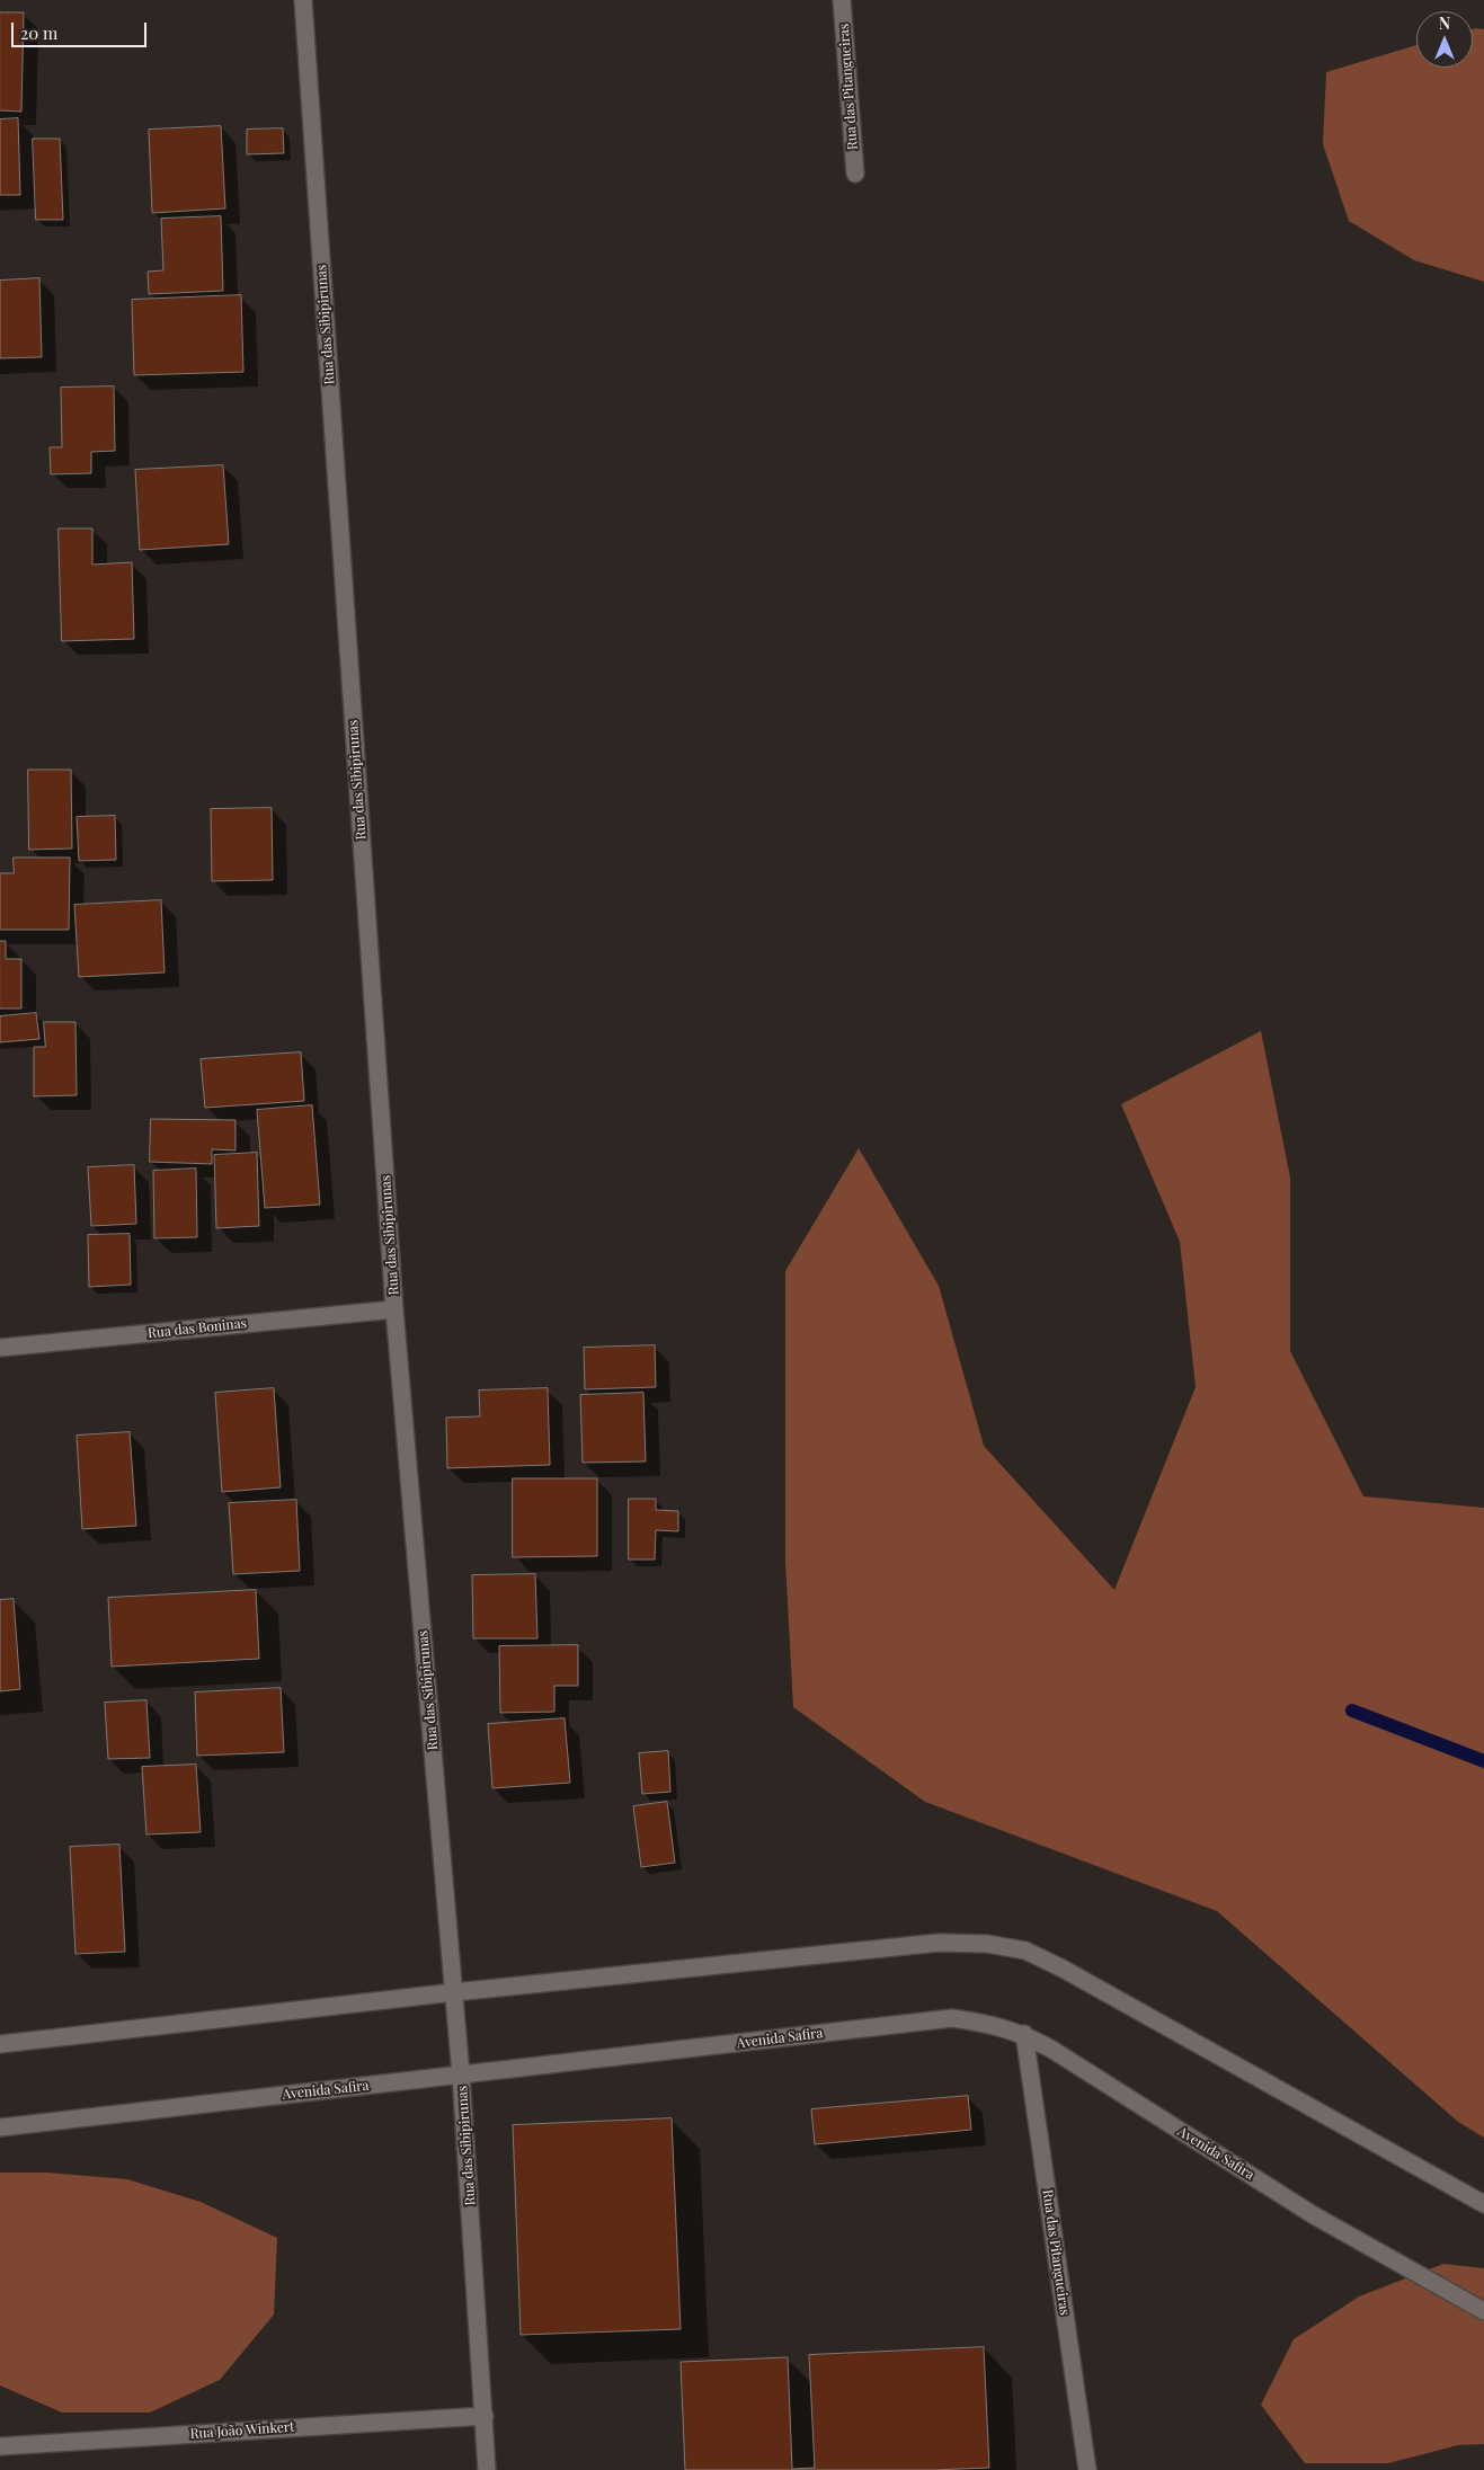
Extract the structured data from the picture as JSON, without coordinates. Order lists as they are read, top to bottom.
{
  "streets": {
    "street": [
      "Rua das Pitangueiras",
      "Rua das Sibipirunas",
      "Rua das Boninas",
      "Avenida Safira",
      "Rua João Winkert"
    ]
  },
  "crossings": [
    ["Rua das Pitangueiras", "Avenida Safira"],
    ["Rua das Sibipirunas", "Rua das Boninas"],
    ["Rua das Sibipirunas", "Avenida Safira"],
    ["Rua das Sibipirunas", "Rua João Winkert"]
  ],
  "scale_bar": "20 m",
  "north": "top"
}
